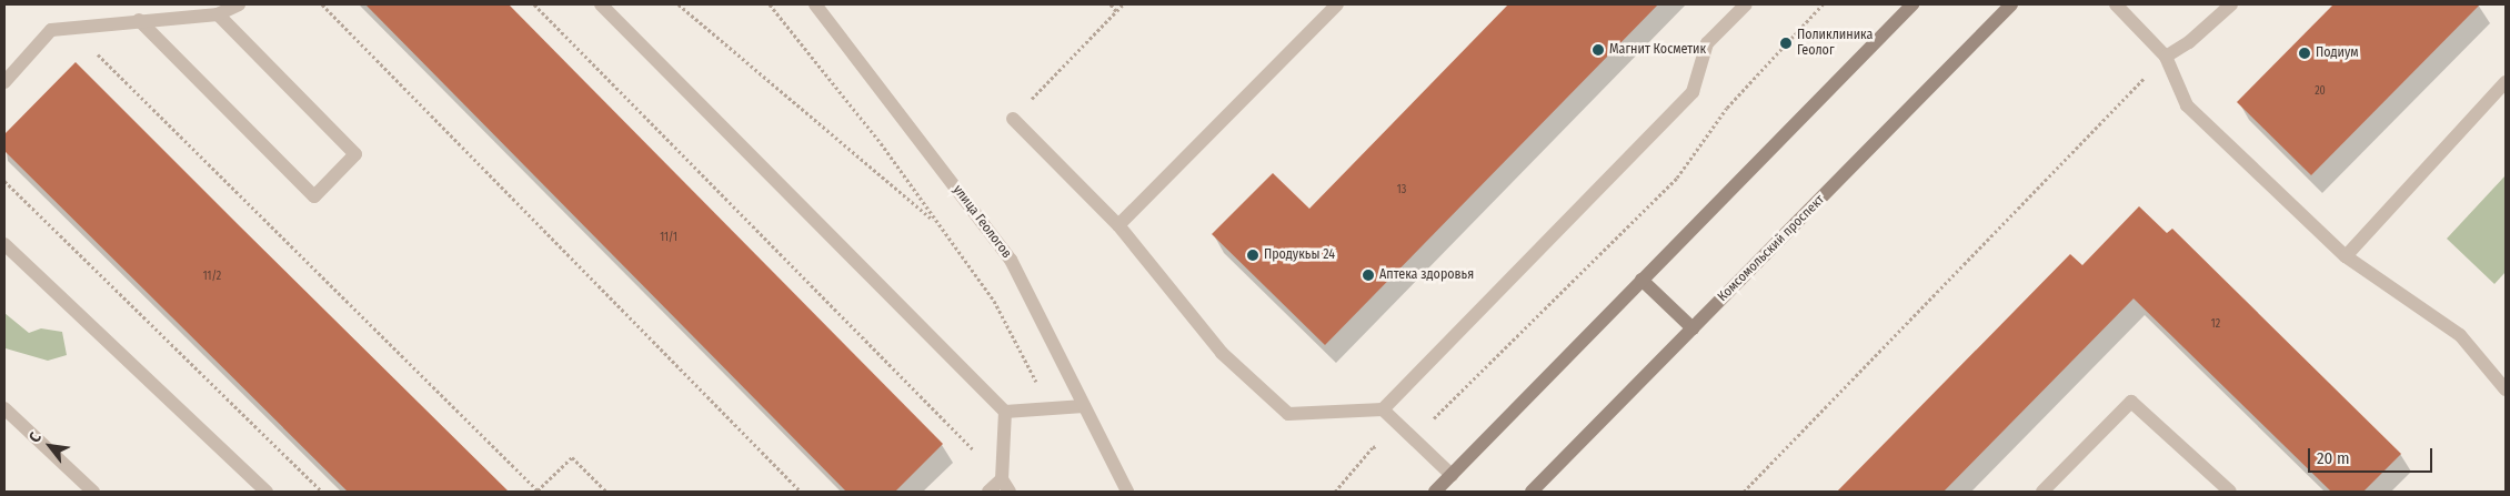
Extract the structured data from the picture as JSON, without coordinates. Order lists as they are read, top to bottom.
{
  "streets": {
    "main road": ["Комсомольский проспект"],
    "street": ["улица Геологов"]
  },
  "places": [
    "Поликлиника Геолог",
    "Магнит Косметик",
    "Подиум",
    "Продукьы 24",
    "Аптека здоровья"
  ],
  "house_numbers": [
    "20",
    "13",
    "11/1",
    "11/2",
    "12"
  ],
  "scale_bar": "20 m",
  "north": "top left"
}
